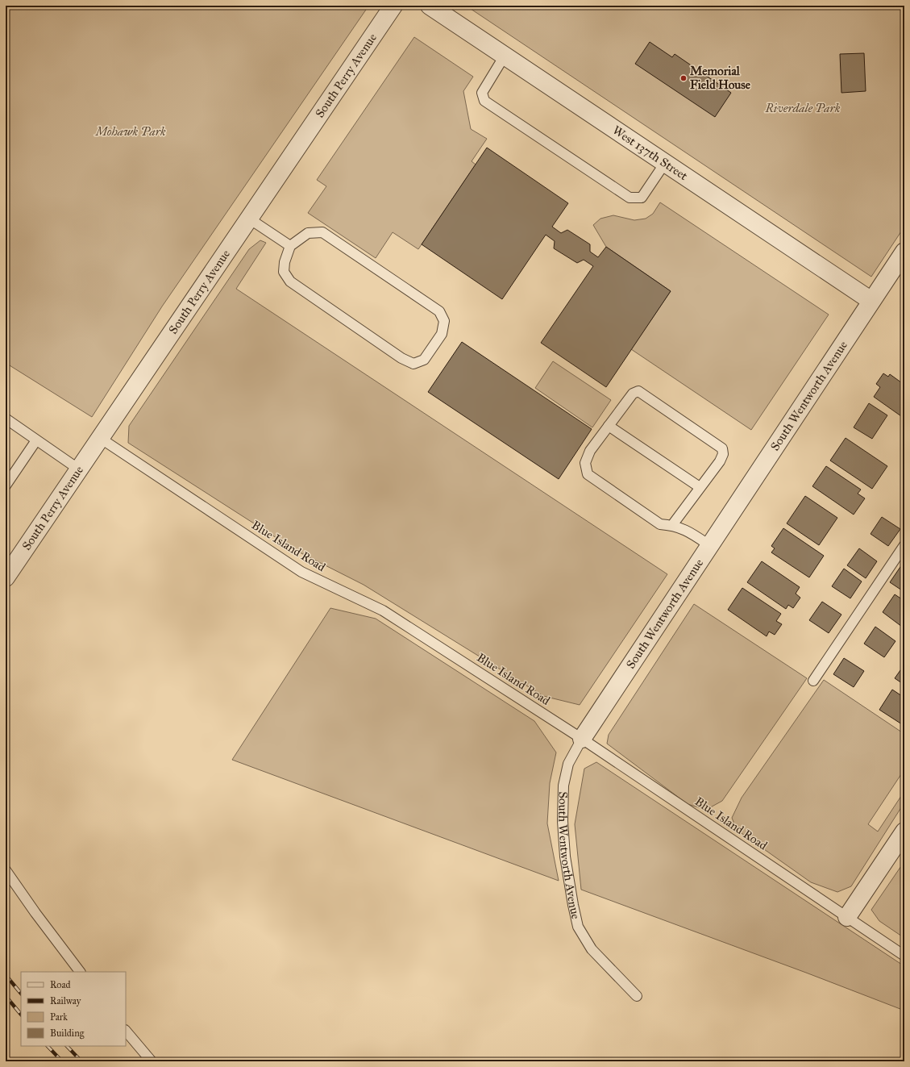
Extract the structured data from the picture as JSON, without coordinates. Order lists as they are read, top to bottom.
{
  "streets": {
    "street": ["South Perry Avenue", "West 137th Street", "South Wentworth Avenue"],
    "lane": ["Blue Island Road"]
  },
  "crossings": [
    ["South Perry Avenue", "Blue Island Road"],
    ["West 137th Street", "South Wentworth Avenue"],
    ["South Wentworth Avenue", "Blue Island Road"]
  ],
  "parks": ["Riverdale Park", "Mohawk Park"],
  "places": ["Memorial Field House"],
  "legend": [
    "Road",
    "Railway",
    "Park",
    "Building"
  ]
}
